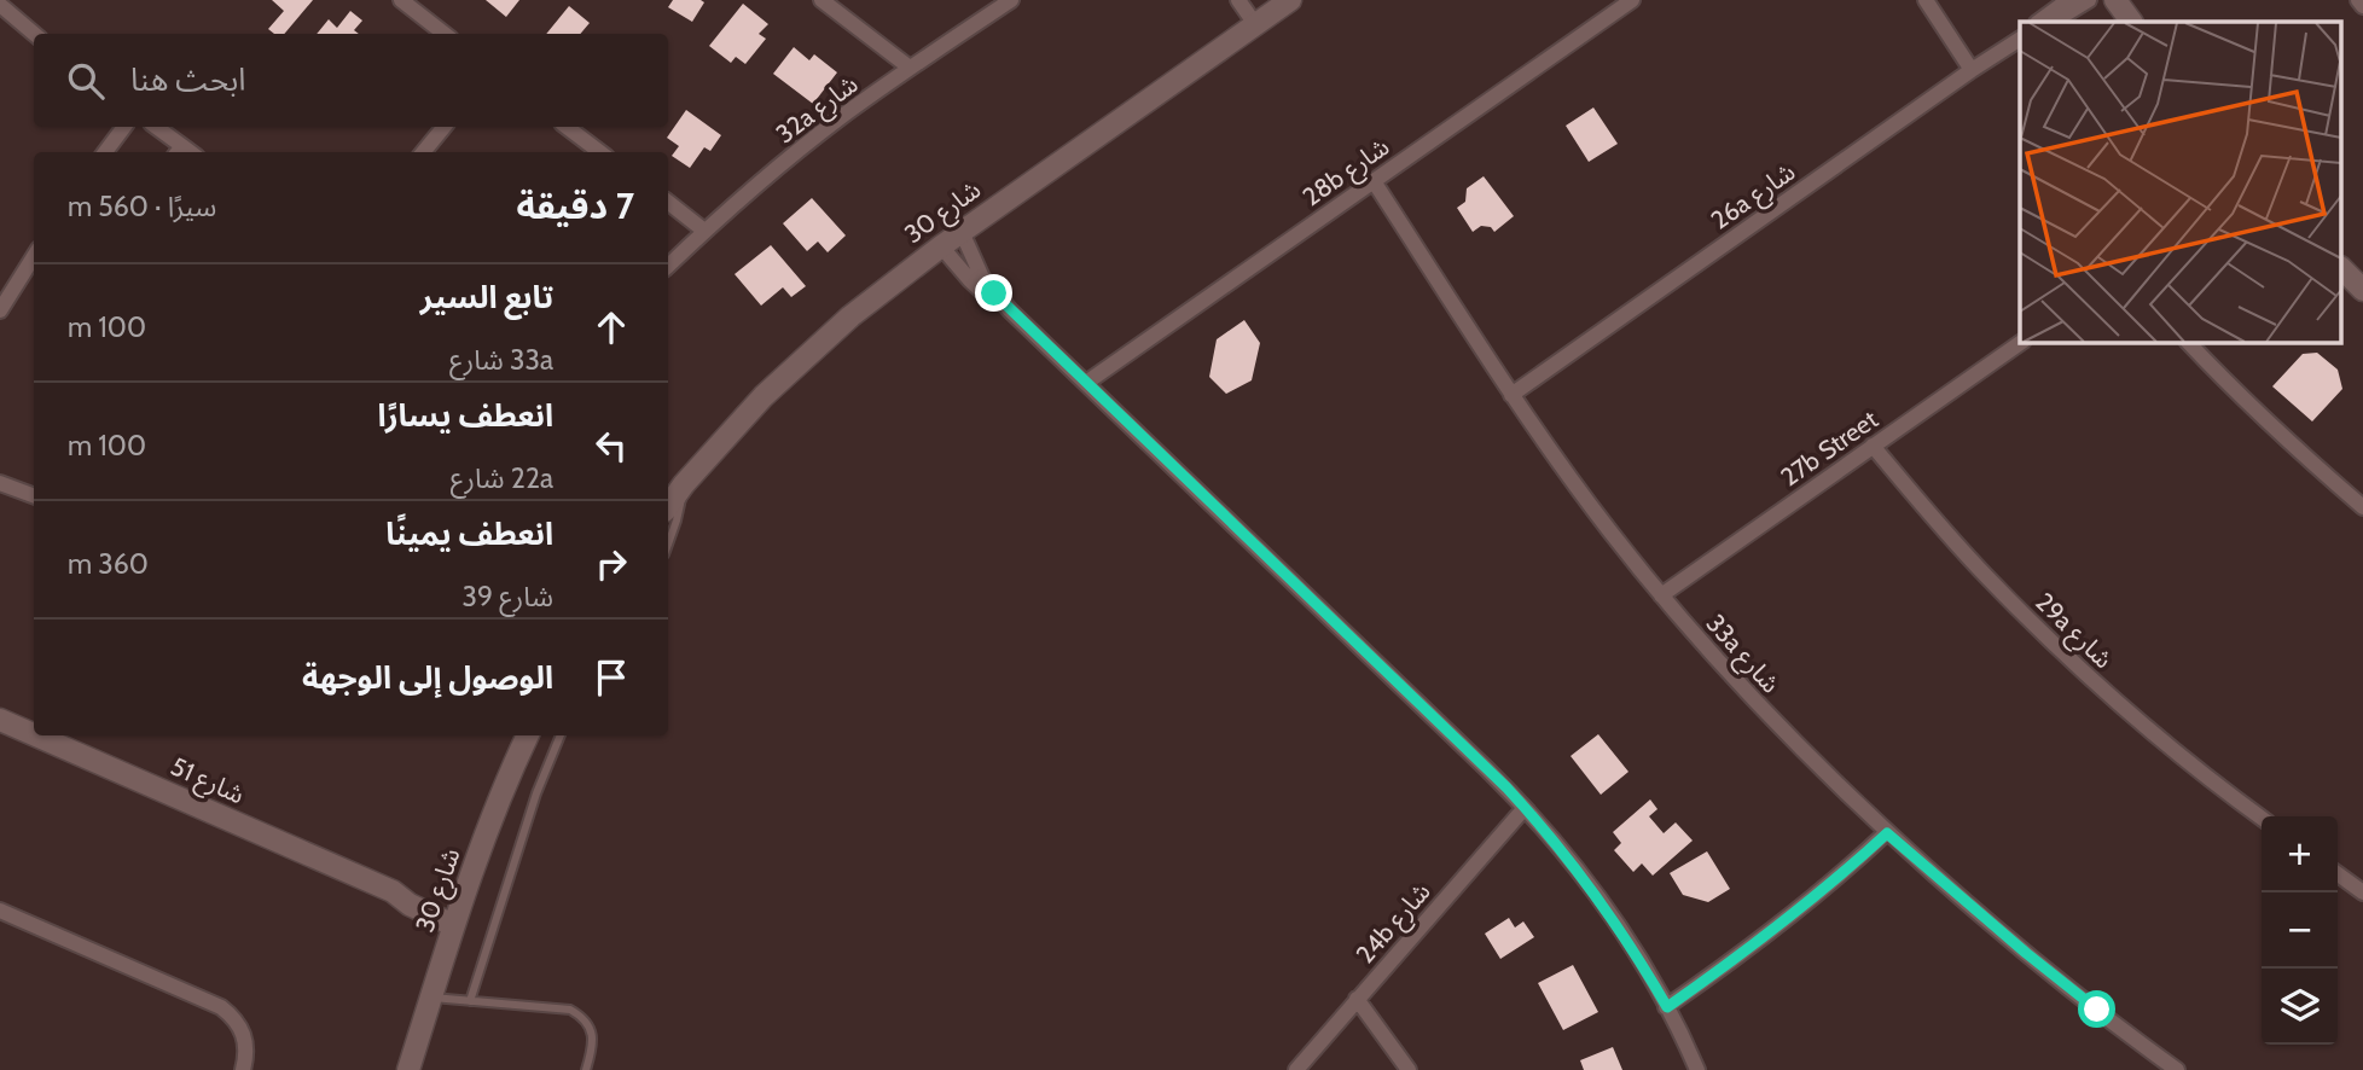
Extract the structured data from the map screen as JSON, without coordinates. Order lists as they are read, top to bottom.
{
  "streets": {
    "street": [
      "32a شارع",
      "28b شارع",
      "26a شارع",
      "شارع 30",
      "27b Street",
      "29a شارع",
      "33a شارع",
      "شارع 51",
      "24b شارع"
    ]
  },
  "crossings": [
    ["28b شارع", "33a شارع"],
    ["26a شارع", "33a شارع"],
    ["شارع 30", "شارع 51"],
    ["27b Street", "29a شارع"],
    ["27b Street", "33a شارع"]
  ],
  "page": {
    "search": "ابحث هنا",
    "heading": ["7 دقيقة", "سيرًا · 560 m"],
    "list": [
      ["تابع السير", "33a شارع", "100 m"],
      ["انعطف يسارًا", "22a شارع", "100 m"],
      ["انعطف يمينًا", "شارع 39", "360 m"],
      "الوصول إلى الوجهة"
    ],
    "map_buttons": ["+", "−"]
  }
}
